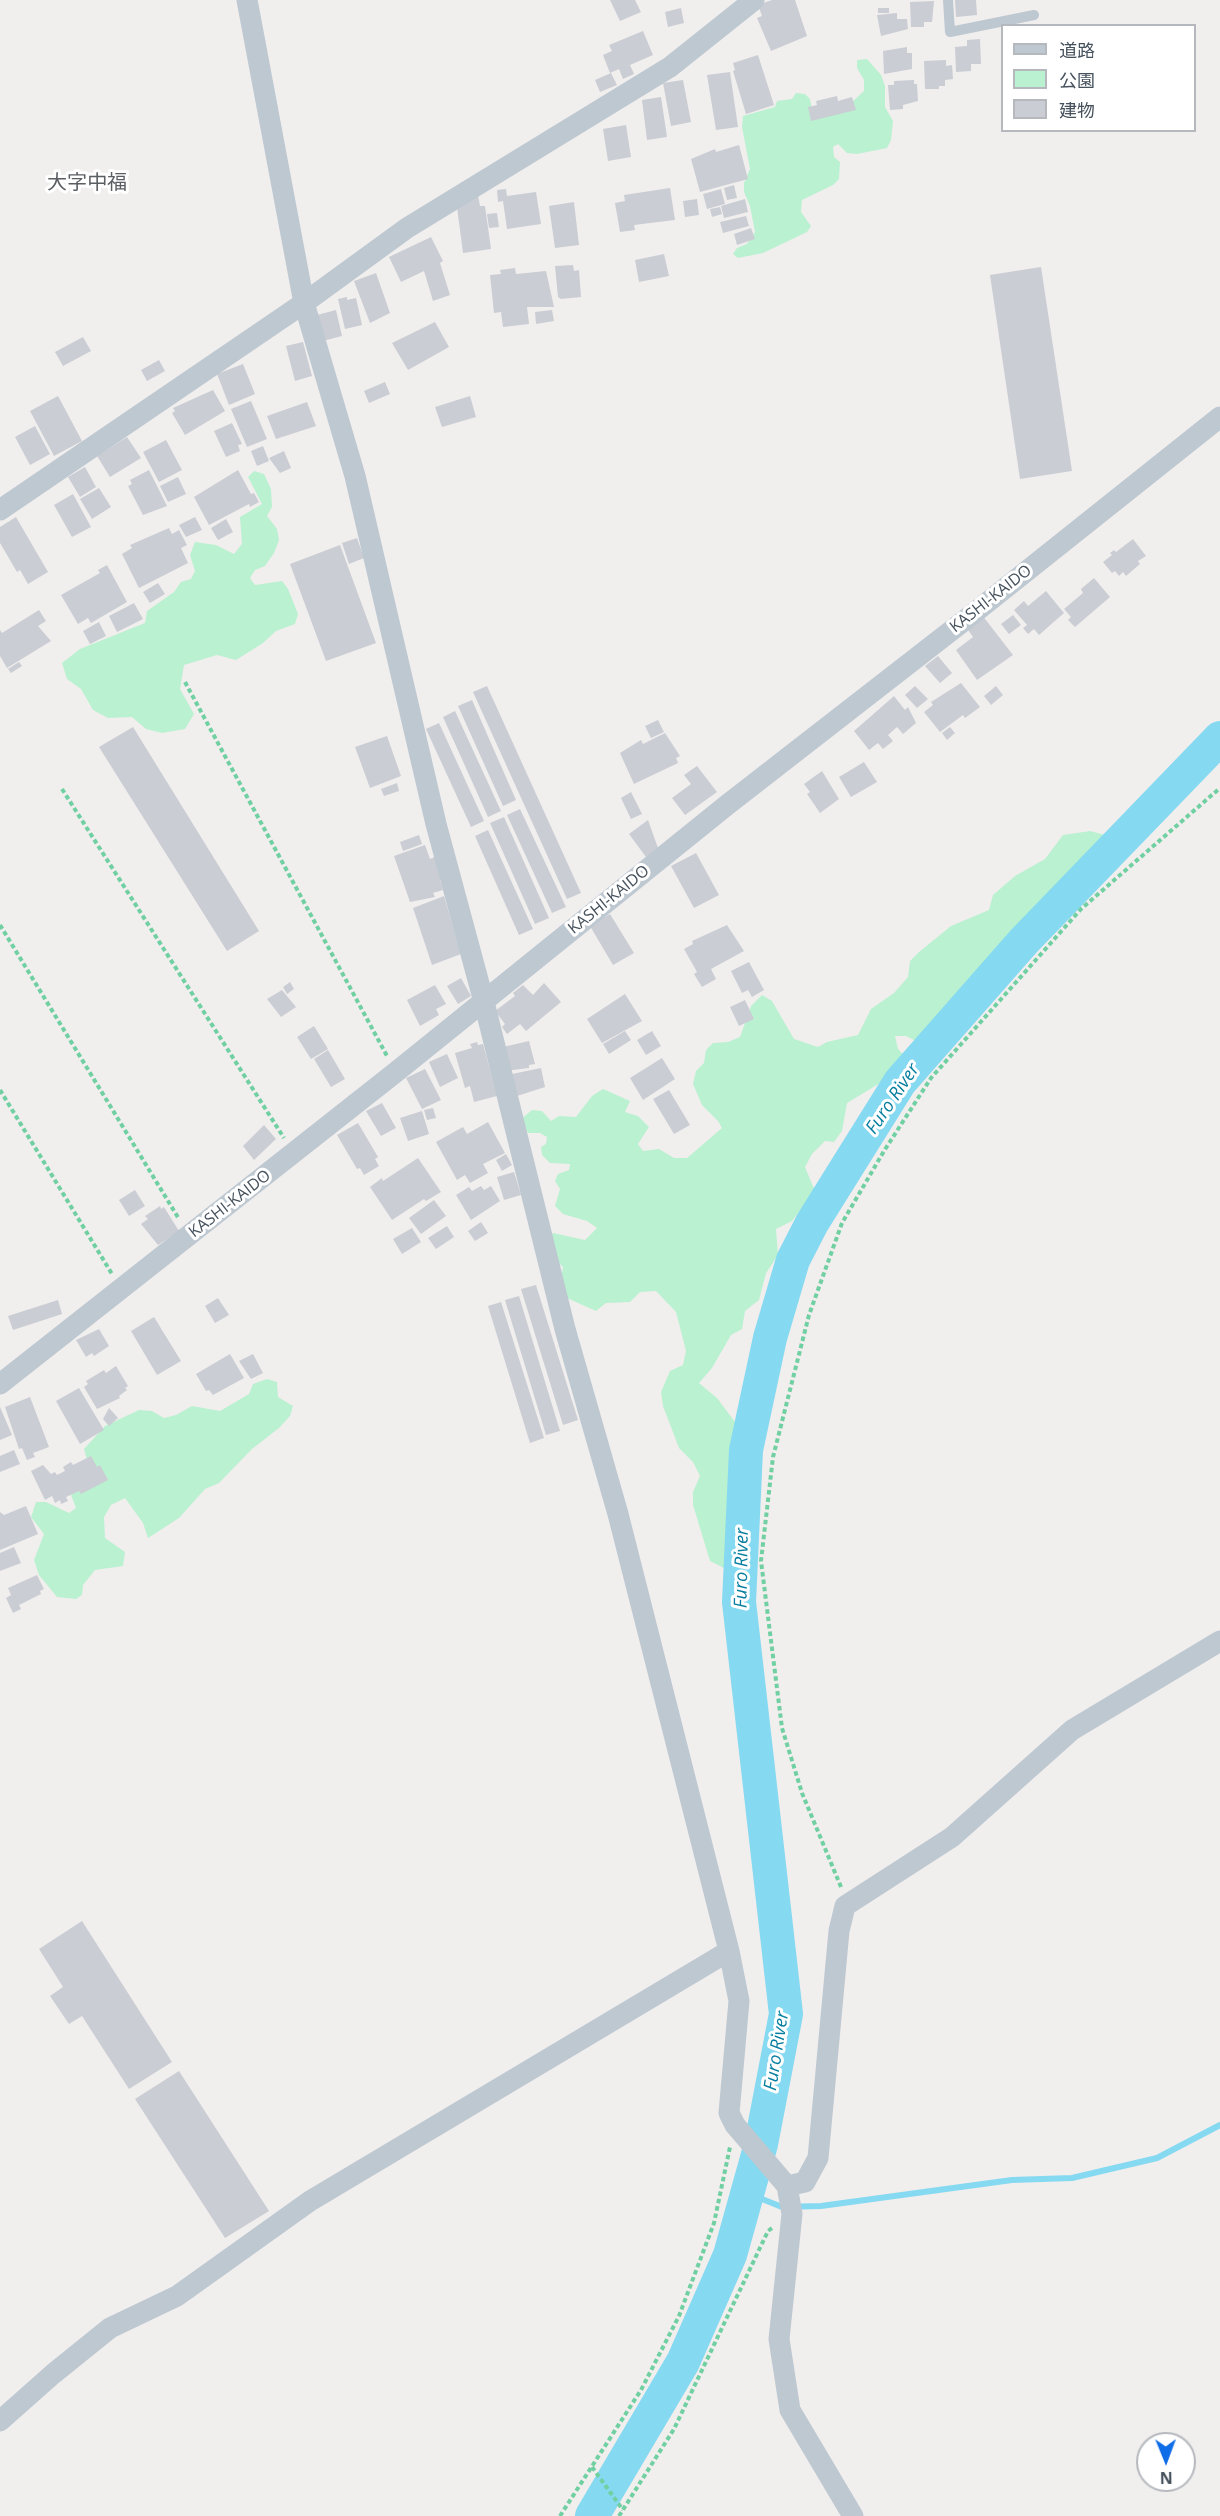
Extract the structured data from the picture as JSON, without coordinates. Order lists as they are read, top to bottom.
{
  "streets": {
    "street": ["KASHI-KAIDO"]
  },
  "districts": ["大字中福"],
  "water": ["Furo River"],
  "legend": ["道路", "公園", "建物"],
  "north": "bottom"
}
